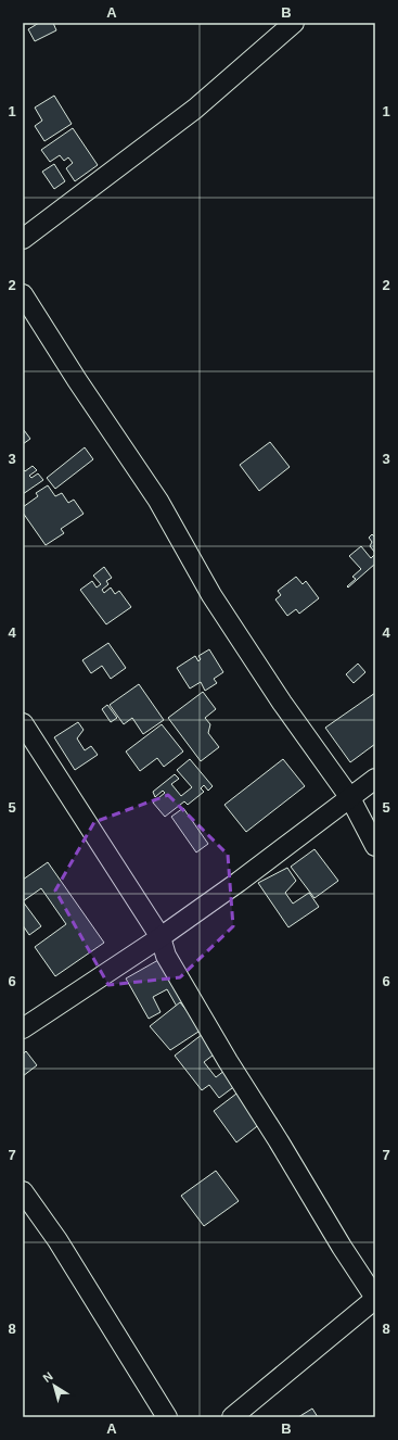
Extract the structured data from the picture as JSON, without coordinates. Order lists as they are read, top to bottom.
{
  "north": "top left",
  "grid": {
    "columns": ["A", "B"],
    "rows": [
      "1",
      "2",
      "3",
      "4",
      "5",
      "6",
      "7",
      "8"
    ]
  }
}
